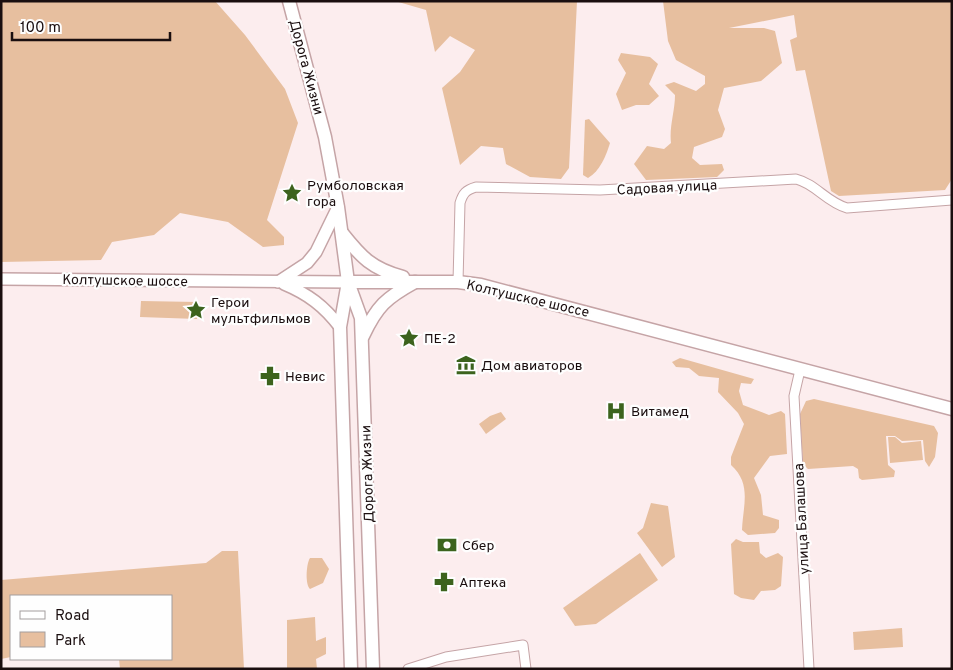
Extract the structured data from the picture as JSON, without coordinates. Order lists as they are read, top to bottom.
{
  "streets": {
    "main road": ["Дорога Жизни", "Колтушское шоссе"],
    "street": ["Садовая улица", "улица Балашова"]
  },
  "crossings": [
    ["Дорога Жизни", "Колтушское шоссе"],
    ["Садовая улица", "Колтушское шоссе"],
    ["Колтушское шоссе", "улица Балашова"]
  ],
  "places": {
    "place": ["Румболовская гора", "Герои мультфильмов", "ПЕ-2"],
    "museum": ["Дом авиаторов"],
    "pharmacy": ["Невис", "Аптека"],
    "hospital": ["Витамед"],
    "bank": ["Сбер"]
  },
  "legend": ["Road", "Park"],
  "scale_bar": "100 m"
}
